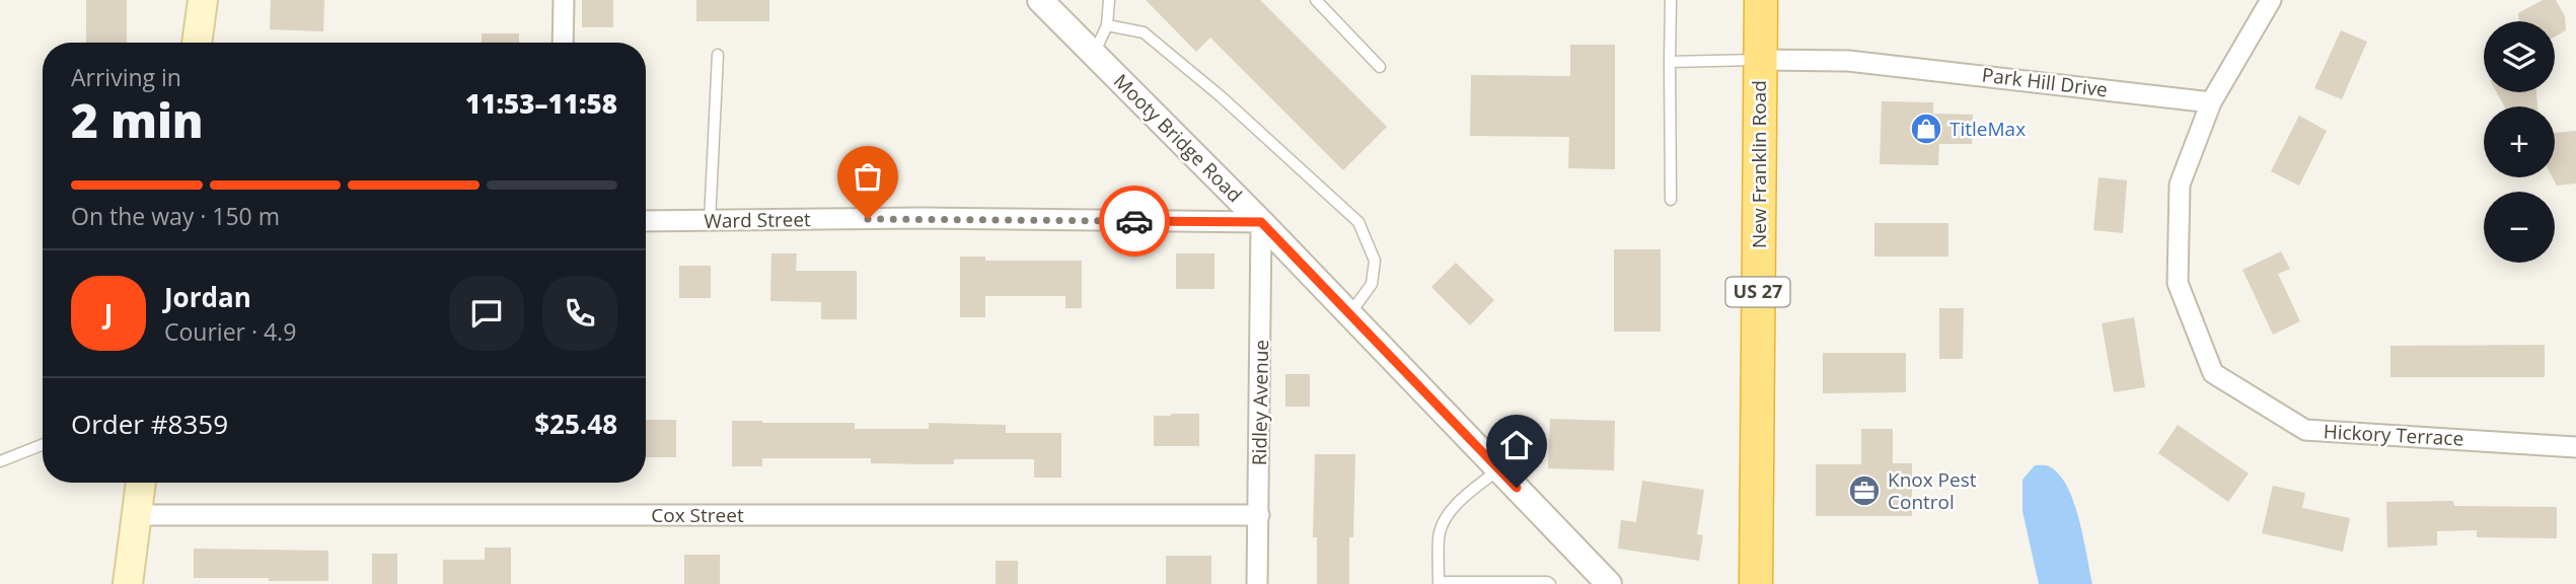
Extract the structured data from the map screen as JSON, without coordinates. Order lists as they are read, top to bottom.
{
  "streets": {
    "highway": ["New Franklin Road", "US 27"],
    "street": [
      "Park Hill Drive",
      "Mooty Bridge Road",
      "Ward Street",
      "Ridley Avenue",
      "Hickory Terrace",
      "Cox Street"
    ]
  },
  "crossings": [
    ["Park Hill Drive", "New Franklin Road"],
    ["Park Hill Drive", "Hickory Terrace"],
    ["Mooty Bridge Road", "Ward Street"],
    ["Mooty Bridge Road", "Ridley Avenue"],
    ["Ward Street", "Ridley Avenue"],
    ["Ridley Avenue", "Cox Street"]
  ],
  "places": {
    "shop": ["TitleMax"],
    "office": ["Knox Pest Control"]
  },
  "page": {
    "map_buttons": ["+", "−"],
    "heading": ["2 min", "Arriving in", "11:53–11:58"],
    "panel": [
      "Jordan",
      "Courier · 4.9",
      "Order #8359",
      "$25.48"
    ],
    "bar": "On the way · 150 m",
    "round": "J"
  }
}
